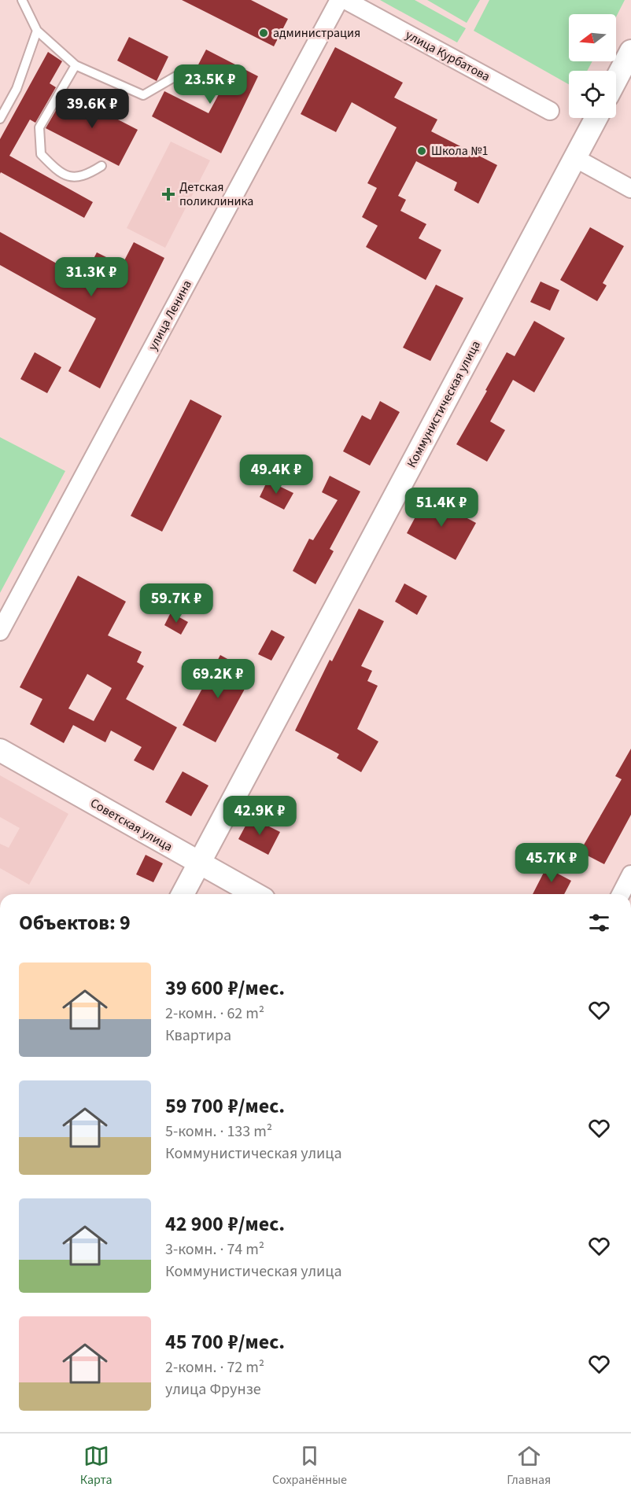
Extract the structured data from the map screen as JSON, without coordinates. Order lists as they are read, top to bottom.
{
  "streets": {
    "street": [
      "улица Курбатова",
      "улица Ленина",
      "Коммунистическая улица",
      "Советская улица"
    ]
  },
  "crossings": [
    ["Коммунистическая улица", "Советская улица"]
  ],
  "places": {
    "other": ["администрация", "Школа №1"],
    "health": ["Детская поликлиника"]
  },
  "north": "left",
  "page": {
    "price": [
      "23.5K ₽",
      "39.6K ₽",
      "31.3K ₽",
      "49.4K ₽",
      "51.4K ₽",
      "59.7K ₽",
      "69.2K ₽",
      "42.9K ₽",
      "45.7K ₽"
    ],
    "heading": "Объектов: 9",
    "list": [
      {
        "name": "39 600 ₽/мес.",
        "note": "2-комн. · 62 m² · Квартира"
      },
      {
        "name": "59 700 ₽/мес.",
        "note": "5-комн. · 133 m² · Коммунистическая улица"
      },
      {
        "name": "42 900 ₽/мес.",
        "note": "3-комн. · 74 m² · Коммунистическая улица"
      },
      {
        "name": "45 700 ₽/мес.",
        "note": "2-комн. · 72 m² · улица Фрунзе"
      }
    ],
    "tabs": ["Карта", "Сохранённые", "Главная"]
  }
}
